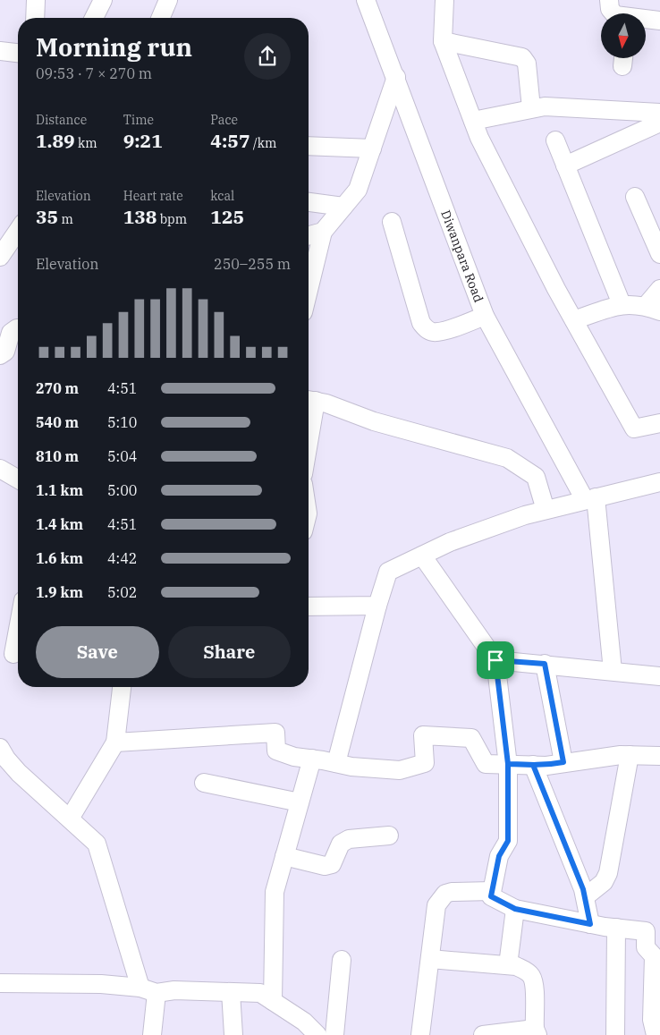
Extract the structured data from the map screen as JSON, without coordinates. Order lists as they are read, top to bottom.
{
  "streets": {
    "street": ["Diwanpara Road"]
  },
  "north": "bottom",
  "page": {
    "heading": ["Morning run", "09:53 · 7 × 270 m"],
    "stats": [
      ["Distance", "1.89 km"],
      ["Time", "9:21"],
      ["Pace", "4:57 /km"],
      ["Elevation", "35 m"],
      ["Heart rate", "138 bpm"],
      ["kcal", "125"]
    ],
    "chart": ["Elevation", "250–255 m"],
    "list": [
      {
        "name": "270 m",
        "note": "4:51"
      },
      {
        "name": "540 m",
        "note": "5:10"
      },
      {
        "name": "810 m",
        "note": "5:04"
      },
      {
        "name": "1.1 km",
        "note": "5:00"
      },
      {
        "name": "1.4 km",
        "note": "4:51"
      },
      {
        "name": "1.6 km",
        "note": "4:42"
      },
      {
        "name": "1.9 km",
        "note": "5:02"
      }
    ],
    "buttons": ["Save", "Share"]
  }
}
